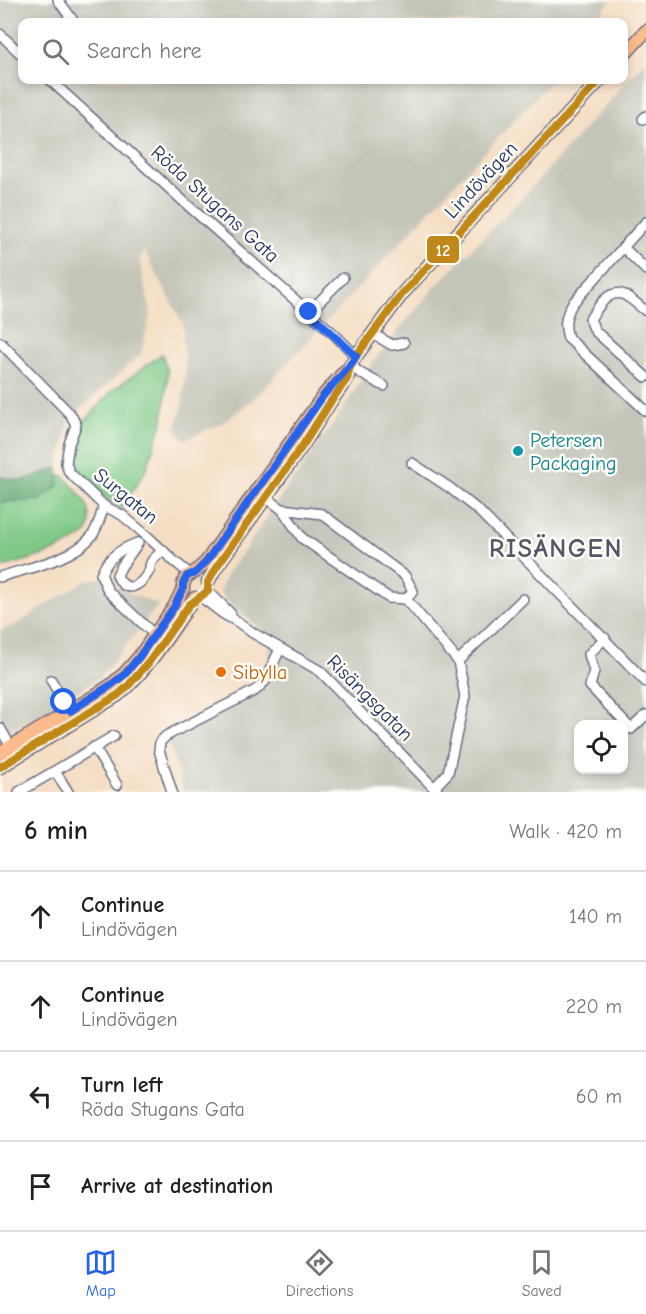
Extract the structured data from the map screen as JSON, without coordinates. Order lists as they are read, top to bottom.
{
  "streets": {
    "main road": ["Lindövägen"],
    "street": ["Röda Stugans Gata", "Surgatan", "Risängsgatan"]
  },
  "crossings": [
    ["Lindövägen", "Röda Stugans Gata"],
    ["Lindövägen", "Surgatan"],
    ["Lindövägen", "Risängsgatan"]
  ],
  "districts": ["RISÄNGEN"],
  "places": ["Petersen Packaging", "Sibylla"],
  "lines": ["transit line 12"],
  "page": {
    "search": "Search here",
    "heading": ["6 min", "Walk · 420 m"],
    "list": [
      ["Continue", "Lindövägen", "140 m"],
      ["Continue", "Lindövägen", "220 m"],
      ["Turn left", "Röda Stugans Gata", "60 m"],
      "Arrive at destination"
    ],
    "nav": ["Map", "Directions", "Saved"]
  }
}
